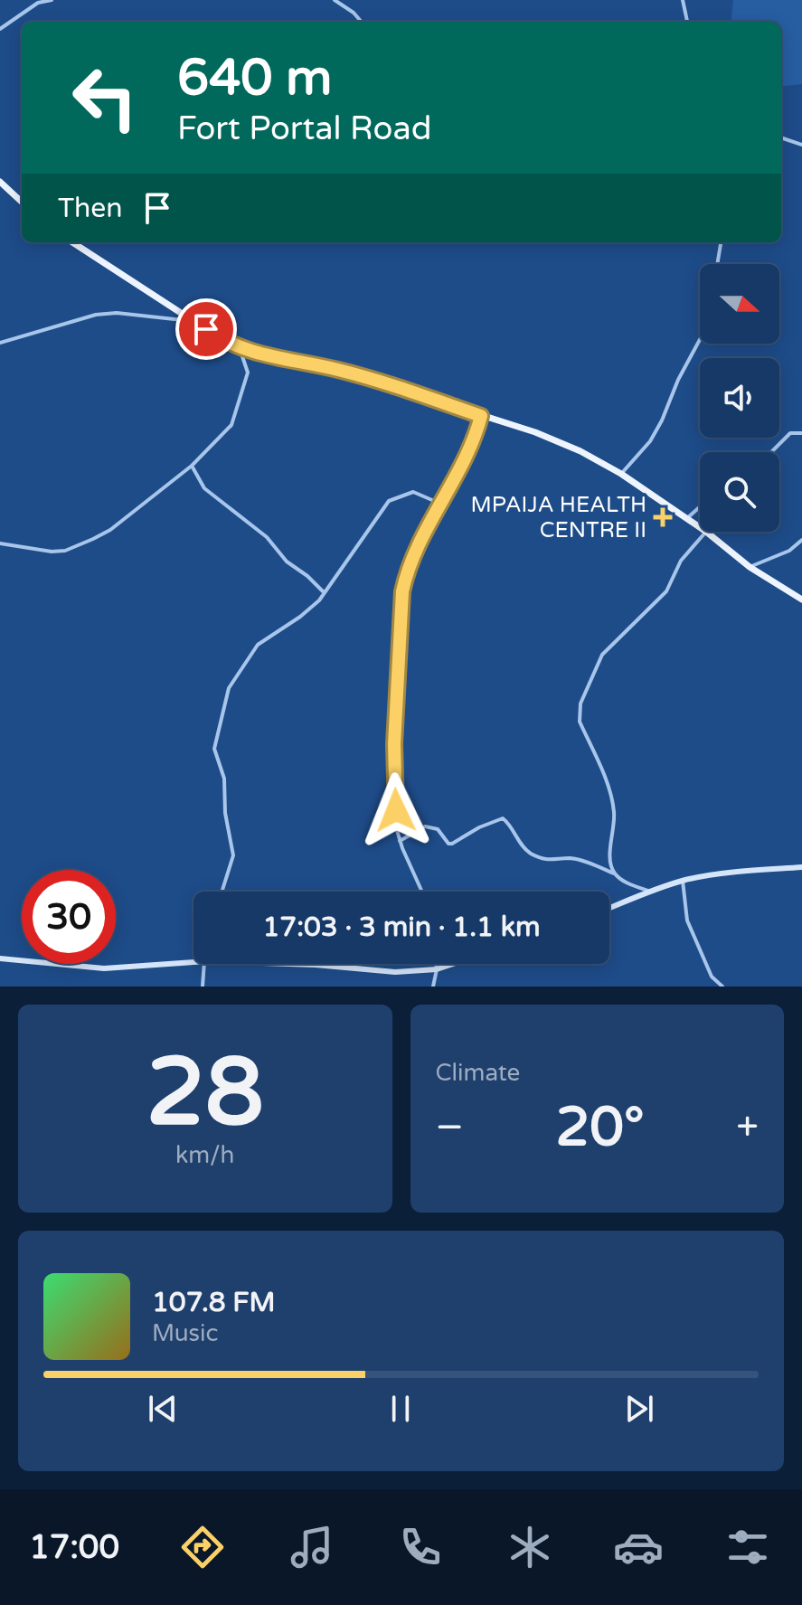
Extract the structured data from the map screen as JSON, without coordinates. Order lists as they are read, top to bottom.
{
  "places": {
    "health": ["MPAIJA HEALTH CENTRE II"]
  },
  "north": "right",
  "page": {
    "turn": ["640 m", "Fort Portal Road"],
    "then": "Then",
    "limit": "30",
    "trip": "17:03 · 3 min · 1.1 km",
    "tile": [
      ["28", "km/h"],
      "Climate"
    ],
    "heat": ["−", "20°", "+"],
    "song": ["107.8 FM", "Music"],
    "tabs": "17:00"
  }
}
